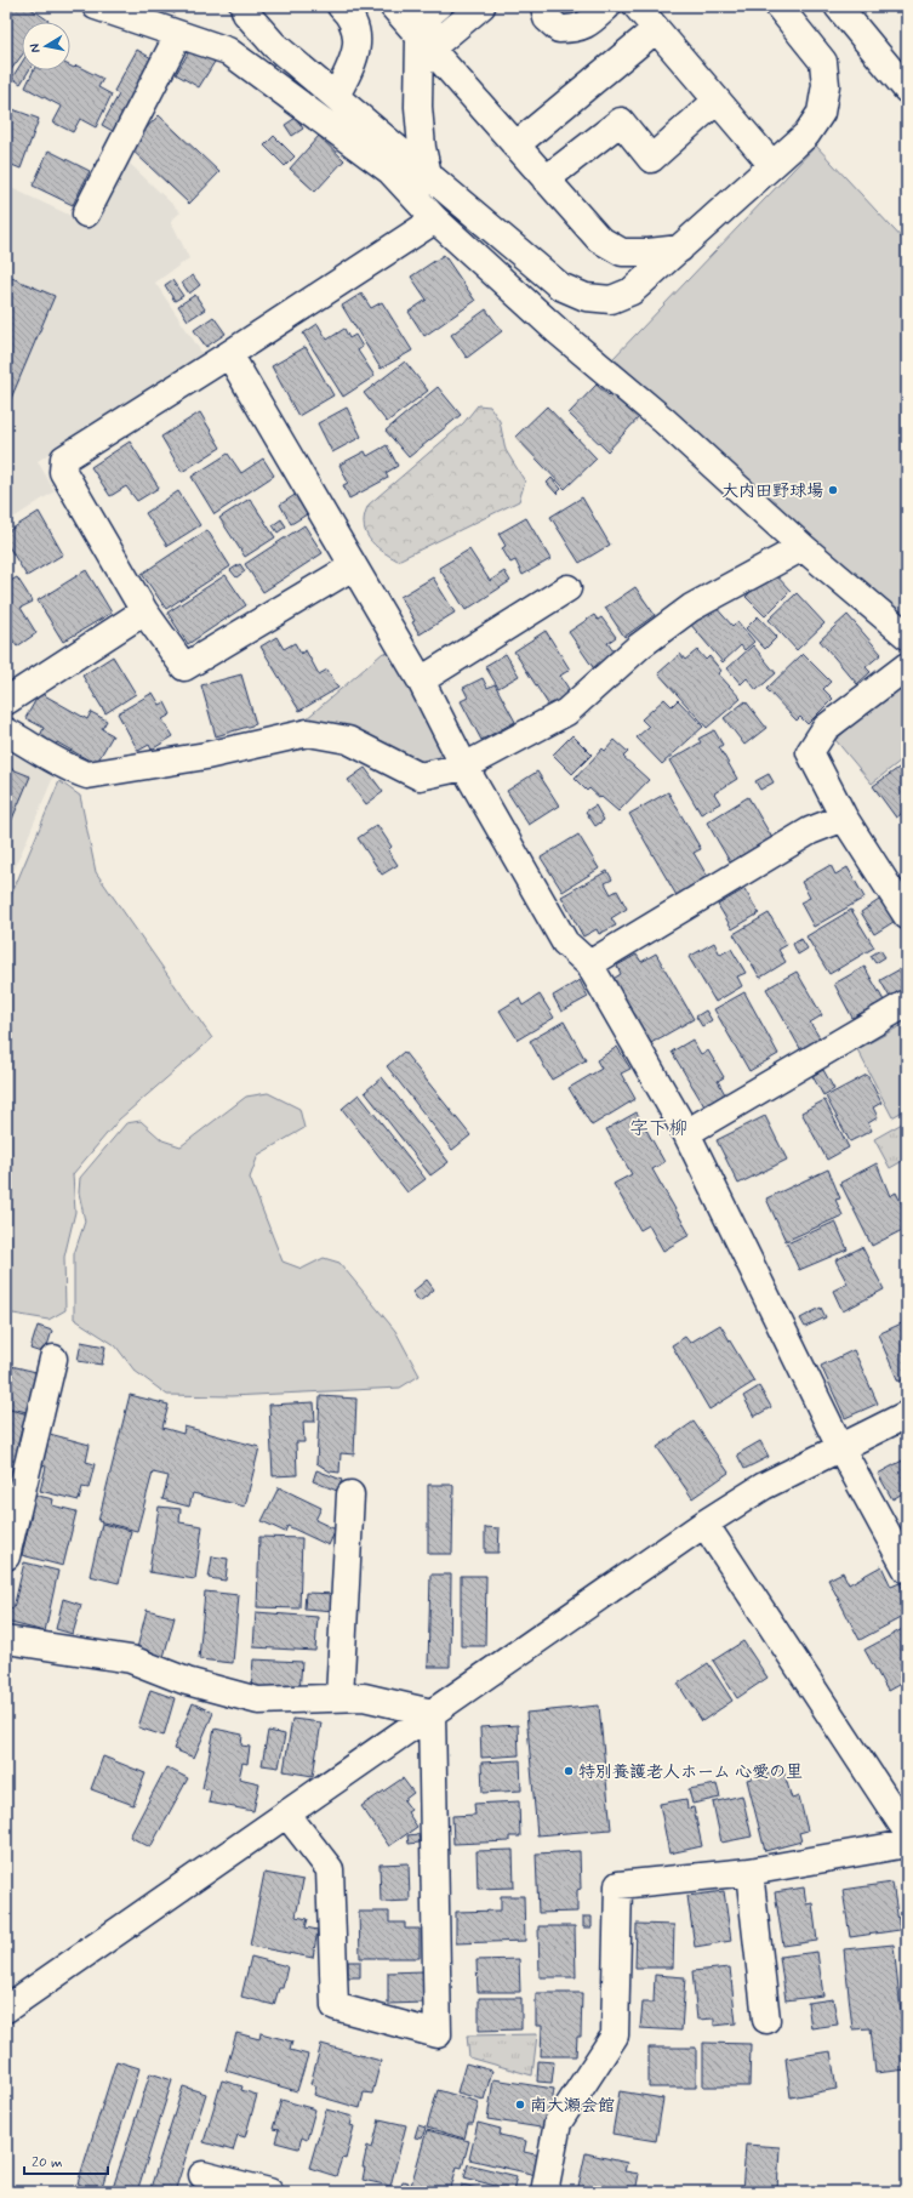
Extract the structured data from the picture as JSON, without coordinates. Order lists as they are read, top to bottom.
{
  "districts": ["字下柳"],
  "places": ["大内田野球場", "特別養護老人ホーム 心愛の里", "南大瀬会館"],
  "scale_bar": "20 m",
  "north": "left"
}
